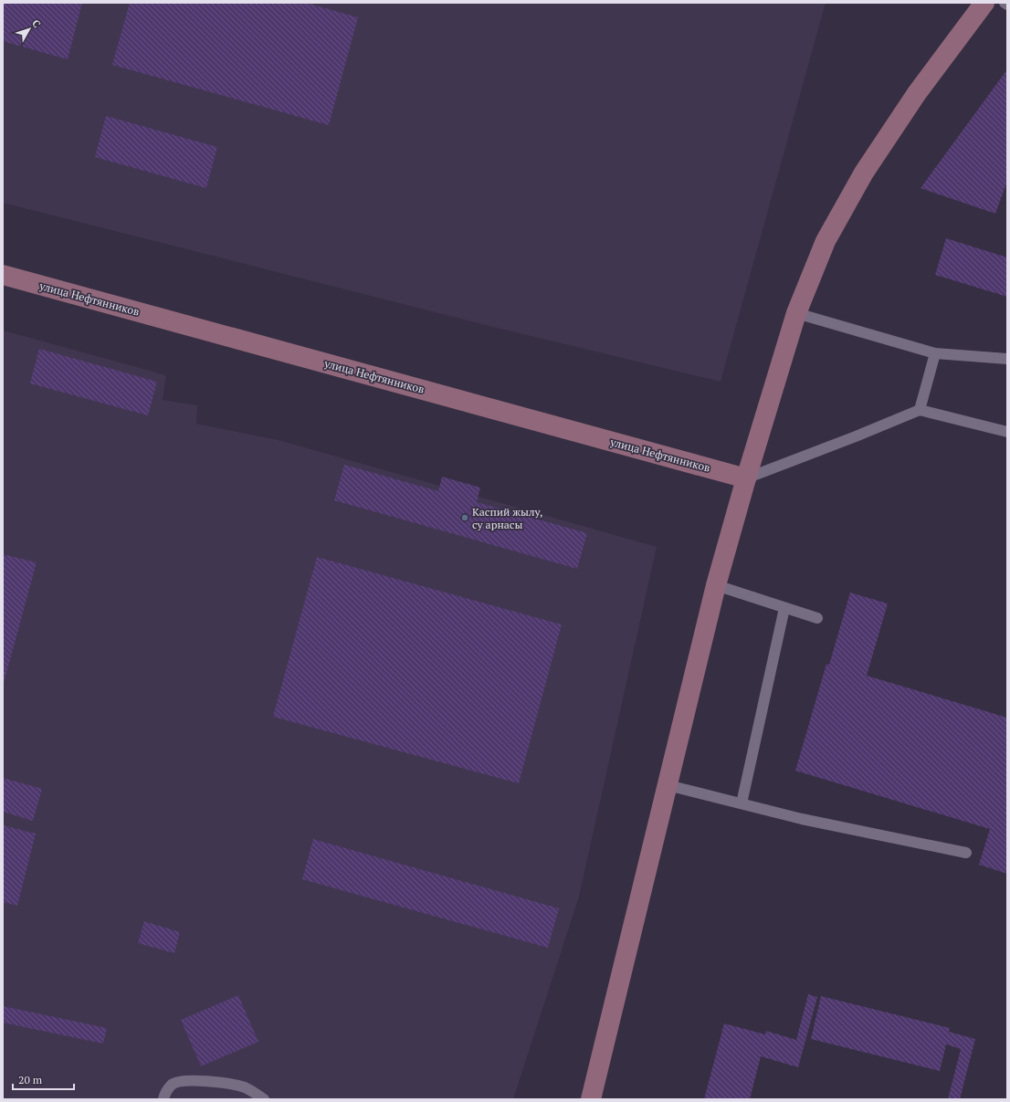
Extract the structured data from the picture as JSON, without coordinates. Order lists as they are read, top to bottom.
{
  "streets": {
    "street": ["улица Нефтянников"]
  },
  "places": ["Каспий жылу, су арнасы"],
  "scale_bar": "20 m",
  "north": "top right"
}
